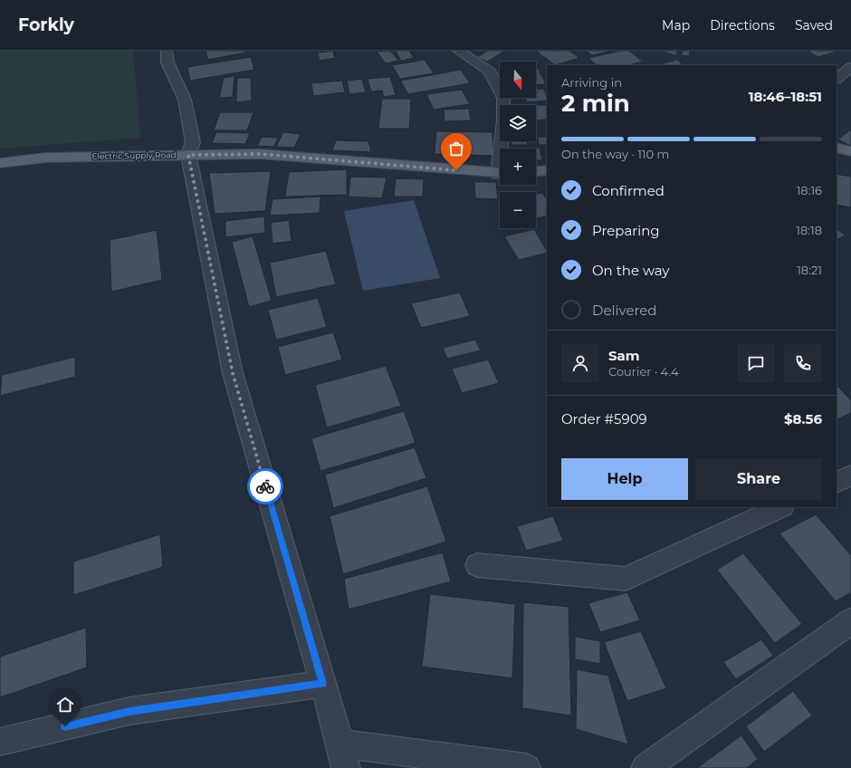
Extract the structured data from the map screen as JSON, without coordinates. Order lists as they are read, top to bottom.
{
  "streets": {
    "main road": ["Electric Supply Road"]
  },
  "north": "bottom",
  "page": {
    "header": "Forkly",
    "nav": ["Map", "Directions", "Saved"],
    "map_buttons": ["+", "−"],
    "heading": ["2 min", "Arriving in", "18:46–18:51"],
    "panel": [
      "Sam",
      "Courier · 4.4",
      "Order #5909",
      "$8.56"
    ],
    "bar": "On the way · 110 m",
    "list": [
      ["Confirmed", "18:16"],
      ["Preparing", "18:18"],
      ["On the way", "18:21"],
      "Delivered"
    ],
    "buttons": ["Help", "Share"]
  }
}
